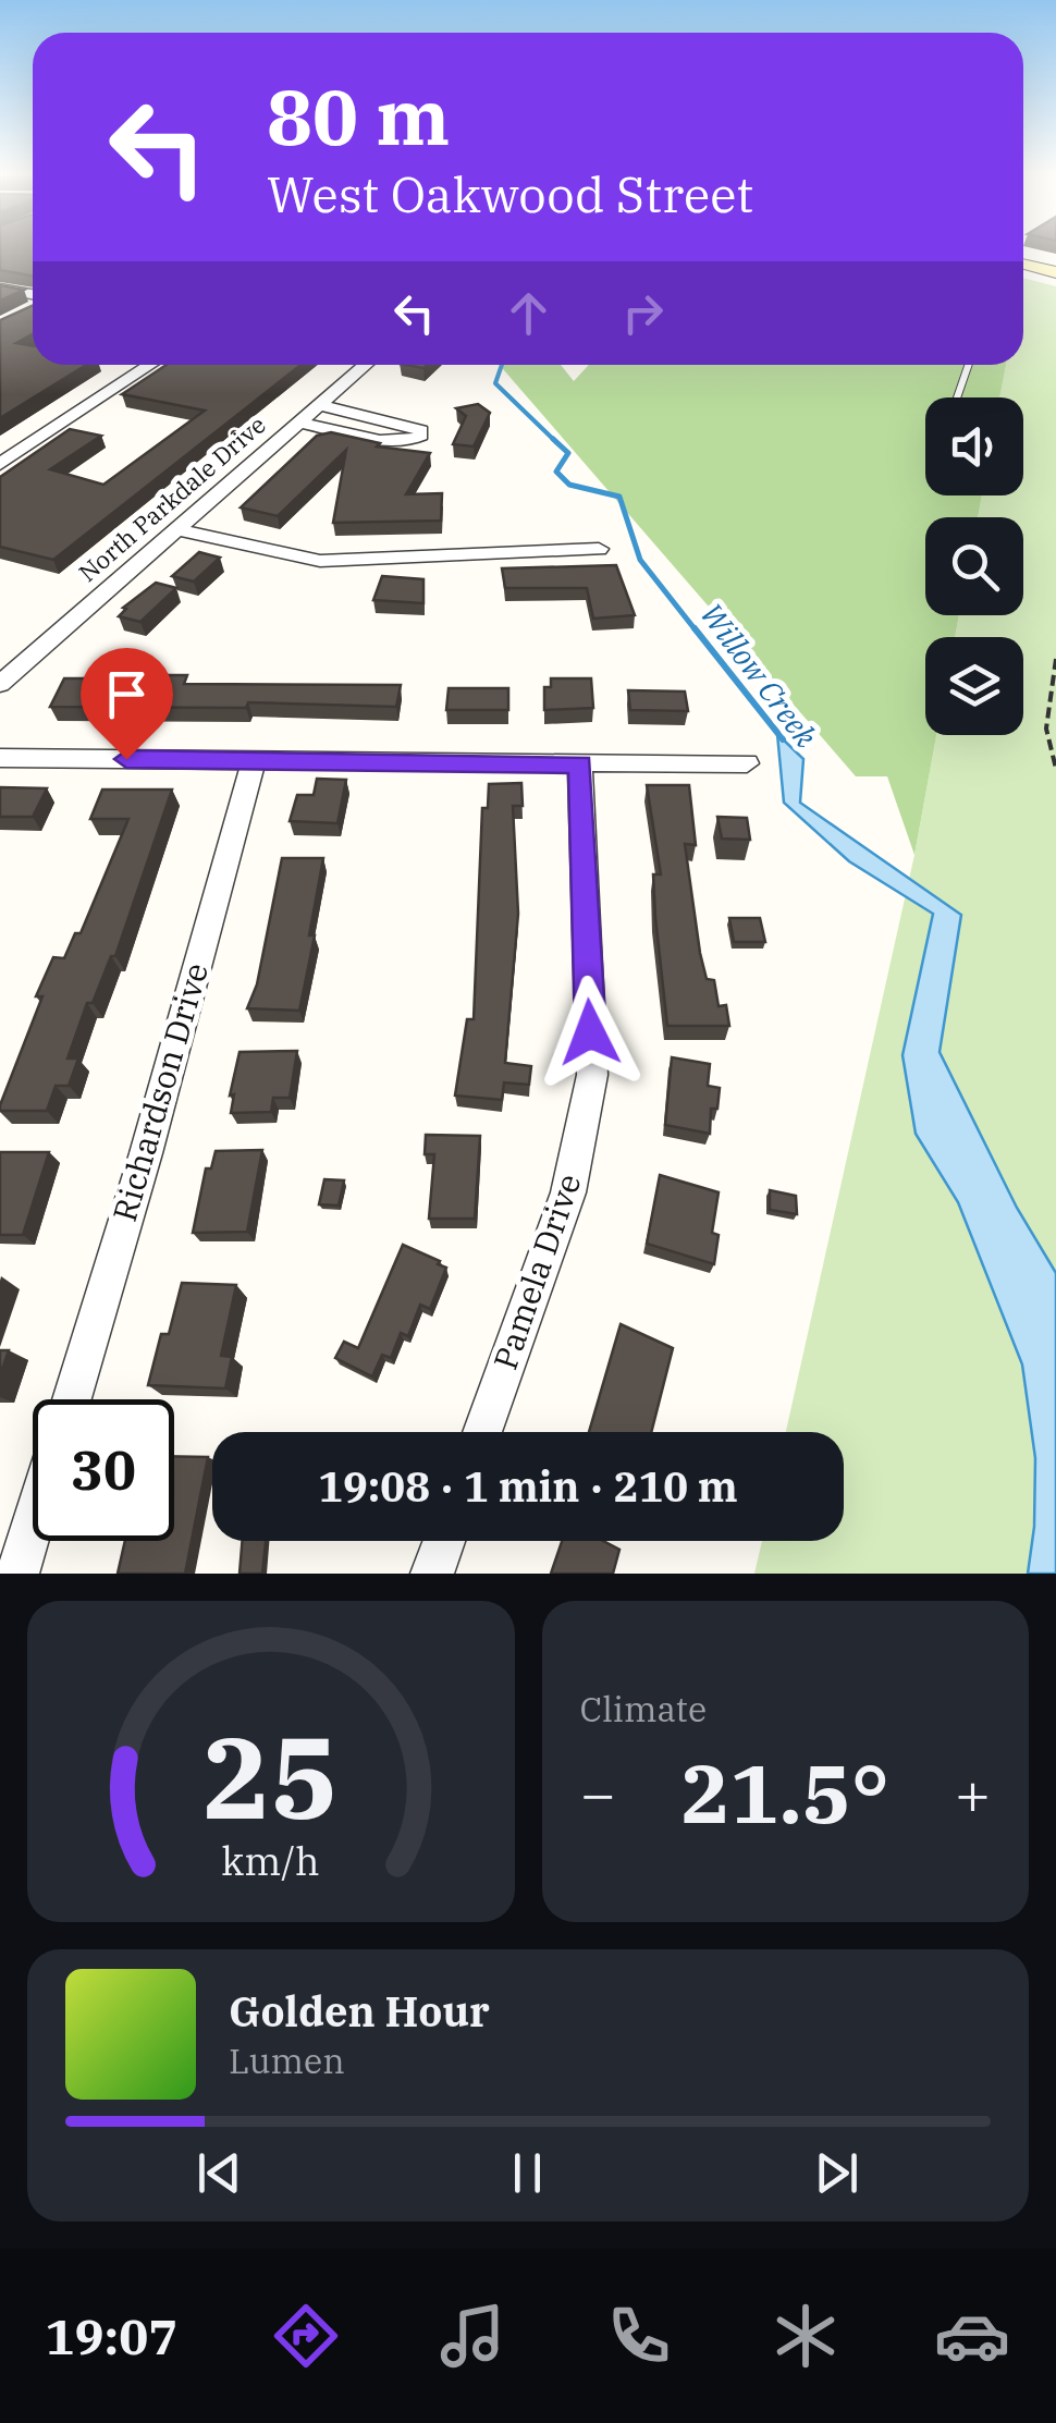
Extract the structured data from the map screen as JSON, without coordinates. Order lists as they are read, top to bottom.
{
  "streets": {
    "street": ["North Parkdale Drive", "Richardson Drive", "Pamela Drive"]
  },
  "water": ["Willow Creek"],
  "page": {
    "turn": ["80 m", "West Oakwood Street"],
    "limit": "30",
    "trip": "19:08 · 1 min · 210 m",
    "tile": "Climate",
    "heat": ["−", "21.5°", "+"],
    "song": ["Golden Hour", "Lumen"],
    "tabs": "19:07",
    "gauge": ["25", "km/h"]
  }
}
